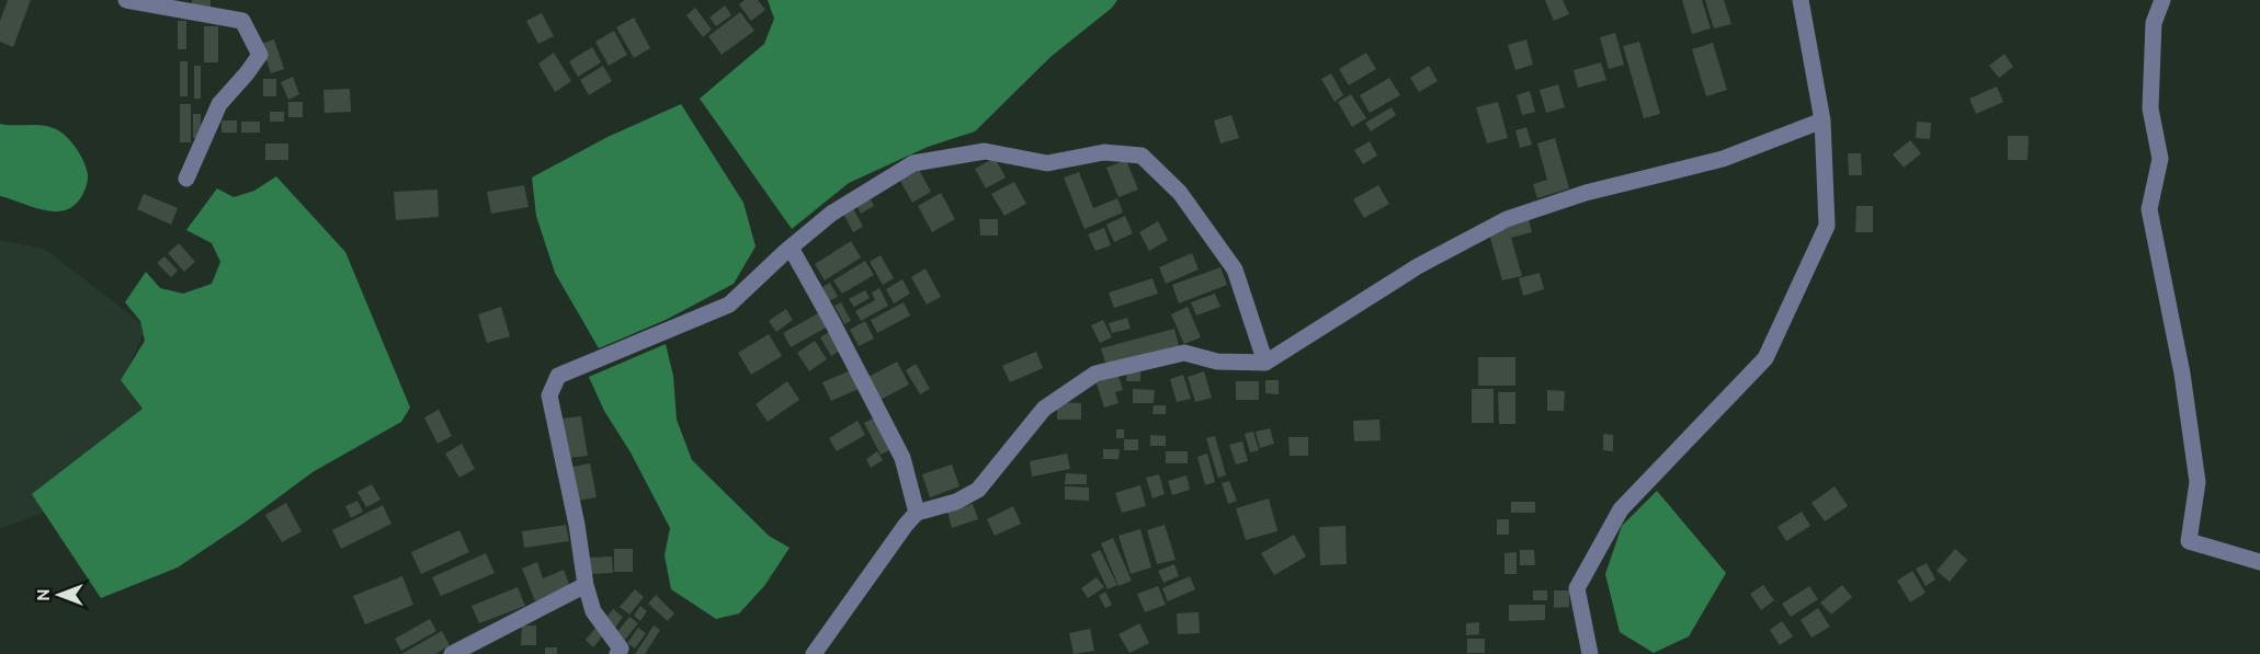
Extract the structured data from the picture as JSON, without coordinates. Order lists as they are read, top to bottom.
{
  "north": "left"
}
